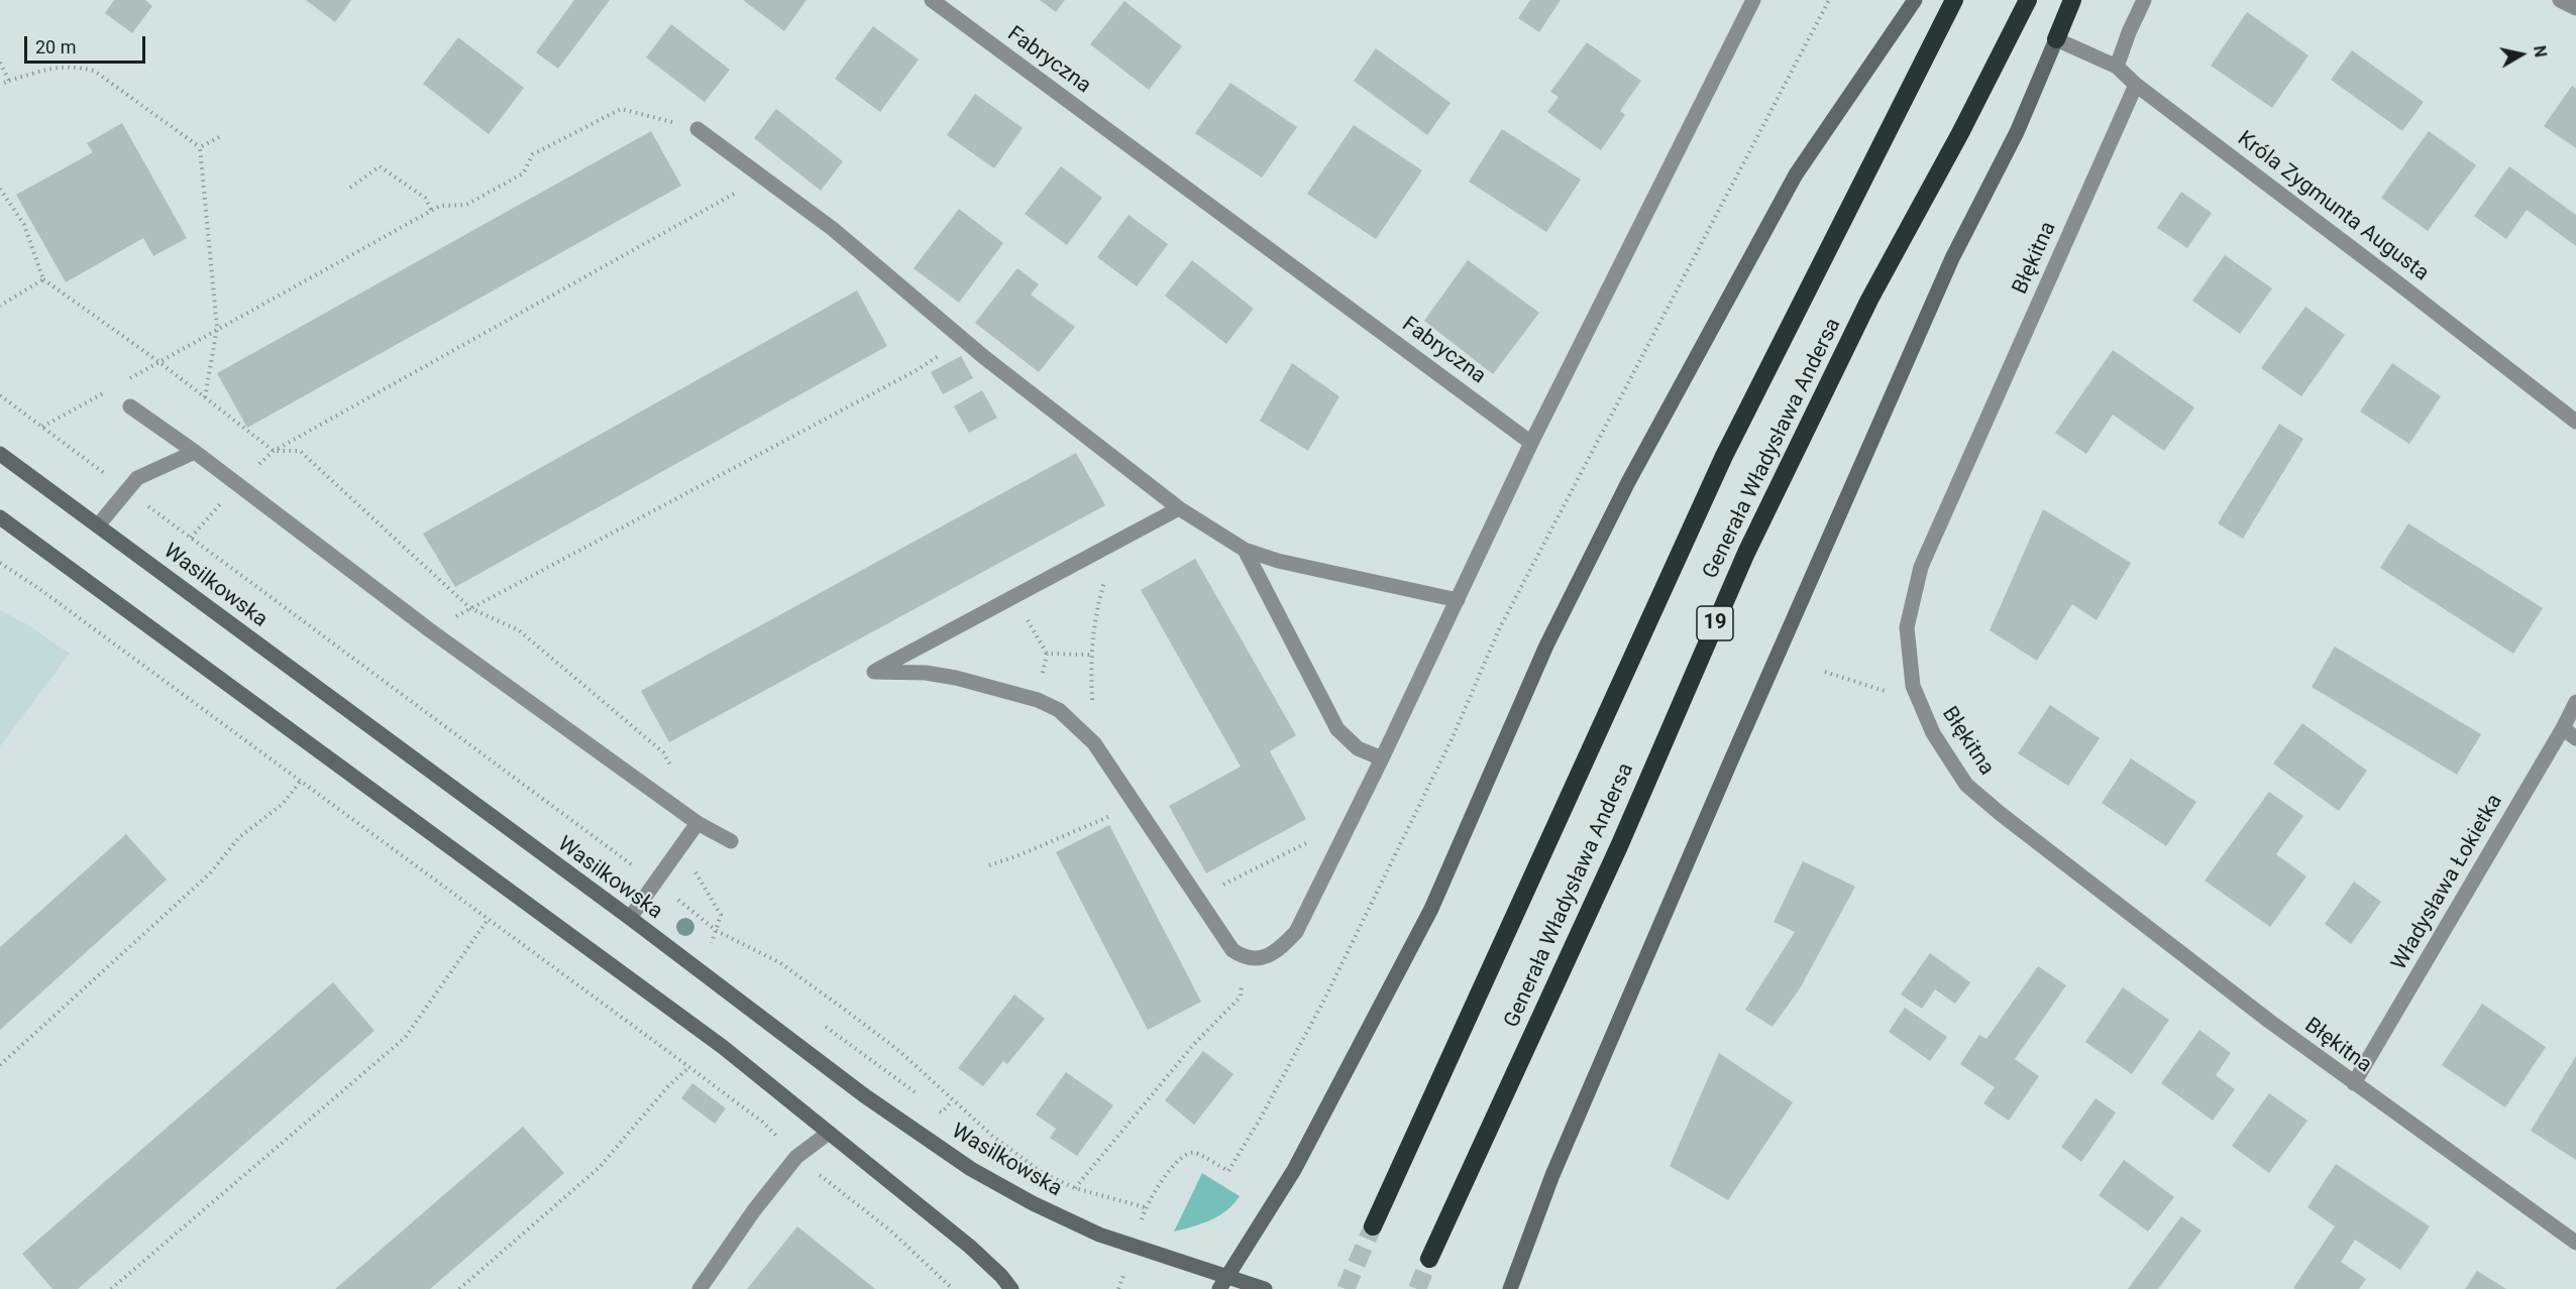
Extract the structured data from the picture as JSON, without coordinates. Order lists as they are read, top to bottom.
{
  "streets": {
    "highway": ["Generała Władysława Andersa", "19"],
    "main road": ["Wasilkowska"],
    "street": [
      "Fabryczna",
      "Króla Zygmunta Augusta",
      "Błękitna",
      "Władysława Łokietka"
    ]
  },
  "crossings": [
    ["Króla Zygmunta Augusta", "Błękitna"],
    ["Błękitna", "Władysława Łokietka"]
  ],
  "scale_bar": "20 m",
  "north": "right"
}
